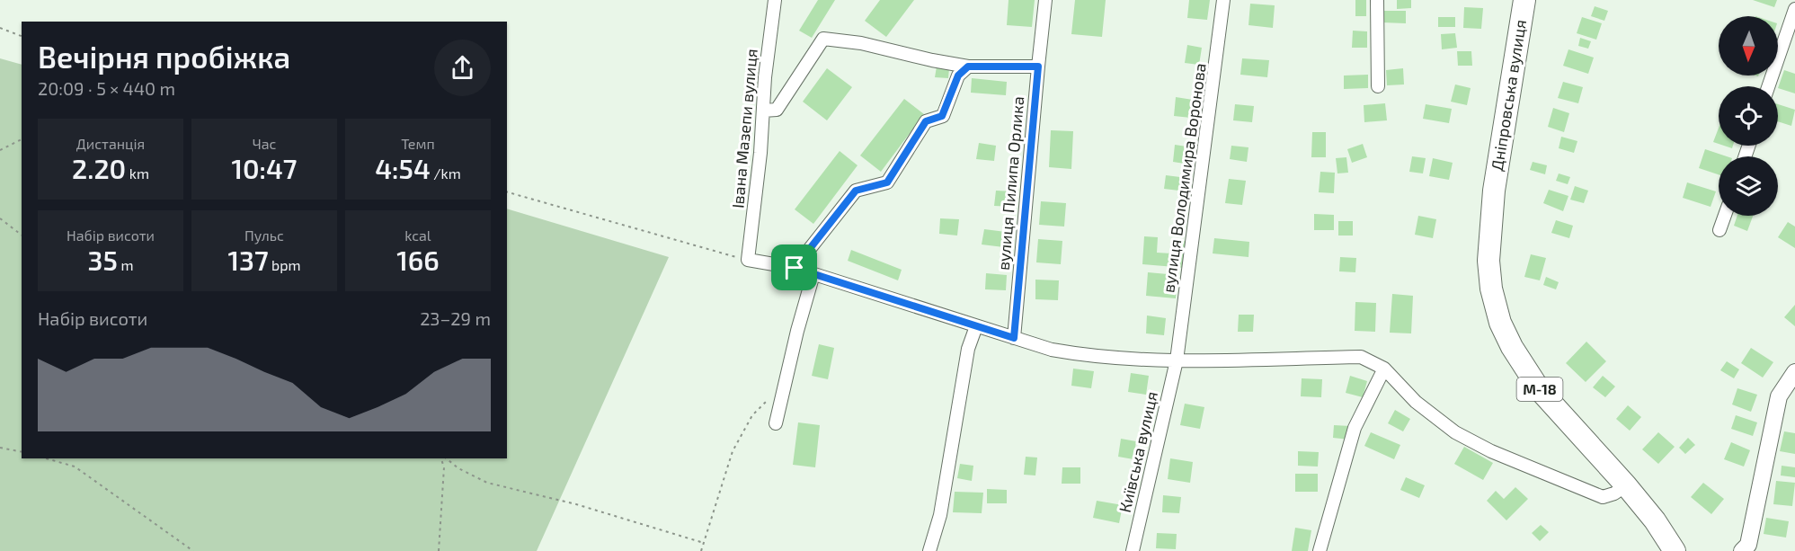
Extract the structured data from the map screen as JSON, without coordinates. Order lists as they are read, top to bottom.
{
  "streets": {
    "highway": ["Дніпровська вулиця", "М-18"],
    "street": [
      "Івана Мазепи вулиця",
      "вулиця Володимира Воронова",
      "вулиця Пилипа Орлика",
      "Київська вулиця"
    ]
  },
  "crossings": [
    ["Дніпровська вулиця", "М-18"],
    ["вулиця Володимира Воронова", "Київська вулиця"]
  ],
  "north": "bottom",
  "page": {
    "heading": ["Вечірня пробіжка", "20:09 · 5 × 440 m"],
    "stats": [
      ["Дистанція", "2.20 km"],
      ["Час", "10:47"],
      ["Темп", "4:54 /km"],
      ["Набір висоти", "35 m"],
      ["Пульс", "137 bpm"],
      ["kcal", "166"]
    ],
    "chart": ["Набір висоти", "23–29 m"]
  }
}
